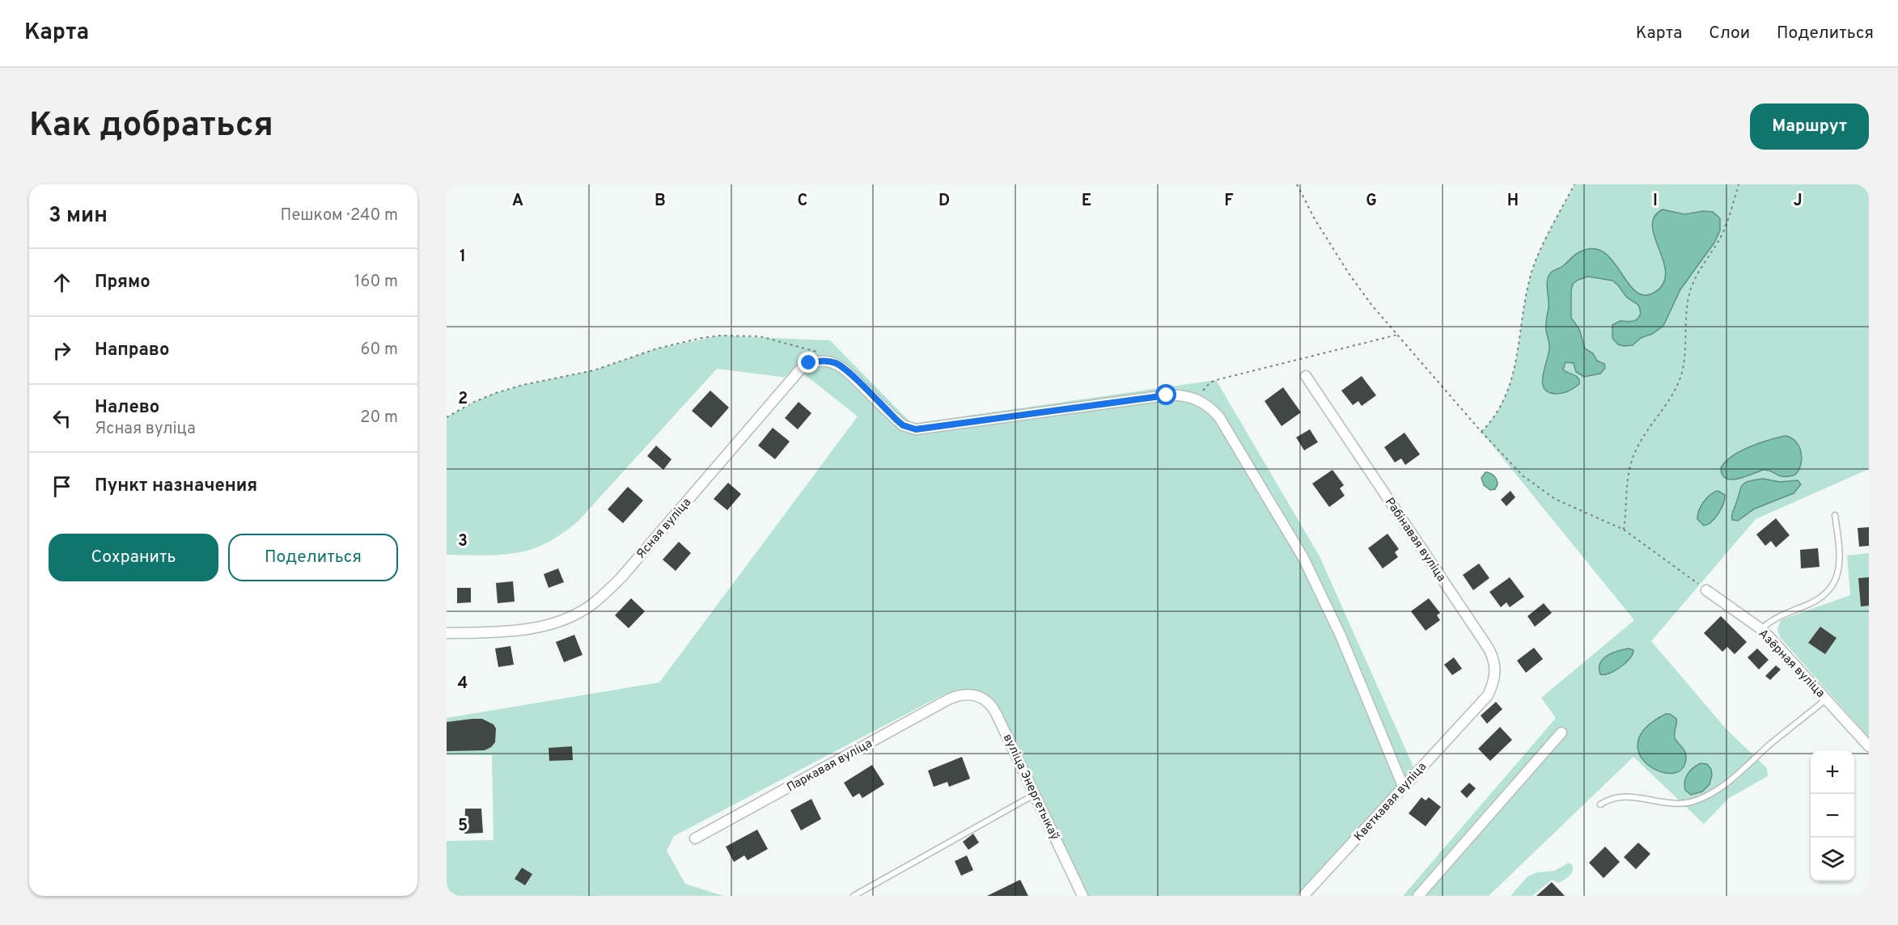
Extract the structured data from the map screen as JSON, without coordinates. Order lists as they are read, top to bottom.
{
  "streets": {
    "street": [
      "Ясная вуліца",
      "Рабінавая вуліца",
      "Азёрная вуліца",
      "Паркавая вуліца",
      "вуліца Энергетыкаў",
      "Кветкавая вуліца"
    ]
  },
  "crossings": [
    ["Рабінавая вуліца", "Кветкавая вуліца"],
    ["Паркавая вуліца", "вуліца Энергетыкаў"]
  ],
  "page": {
    "header": "Карта",
    "nav": ["Карта", "Слои", "Поделиться"],
    "buttons": [
      "Маршрут",
      ["Сохранить", "Поделиться"]
    ],
    "title": "Как добраться",
    "heading": ["3 мин", "Пешком · 240 m"],
    "list": [
      ["Прямо", "160 m"],
      ["Направо", "60 m"],
      ["Налево", "Ясная вуліца", "20 m"],
      "Пункт назначения"
    ],
    "map_buttons": ["+", "−"]
  },
  "grid": {
    "columns": [
      "A",
      "B",
      "C",
      "D",
      "E",
      "F",
      "G",
      "H",
      "I",
      "J"
    ],
    "rows": [
      "1",
      "2",
      "3",
      "4",
      "5"
    ]
  }
}
